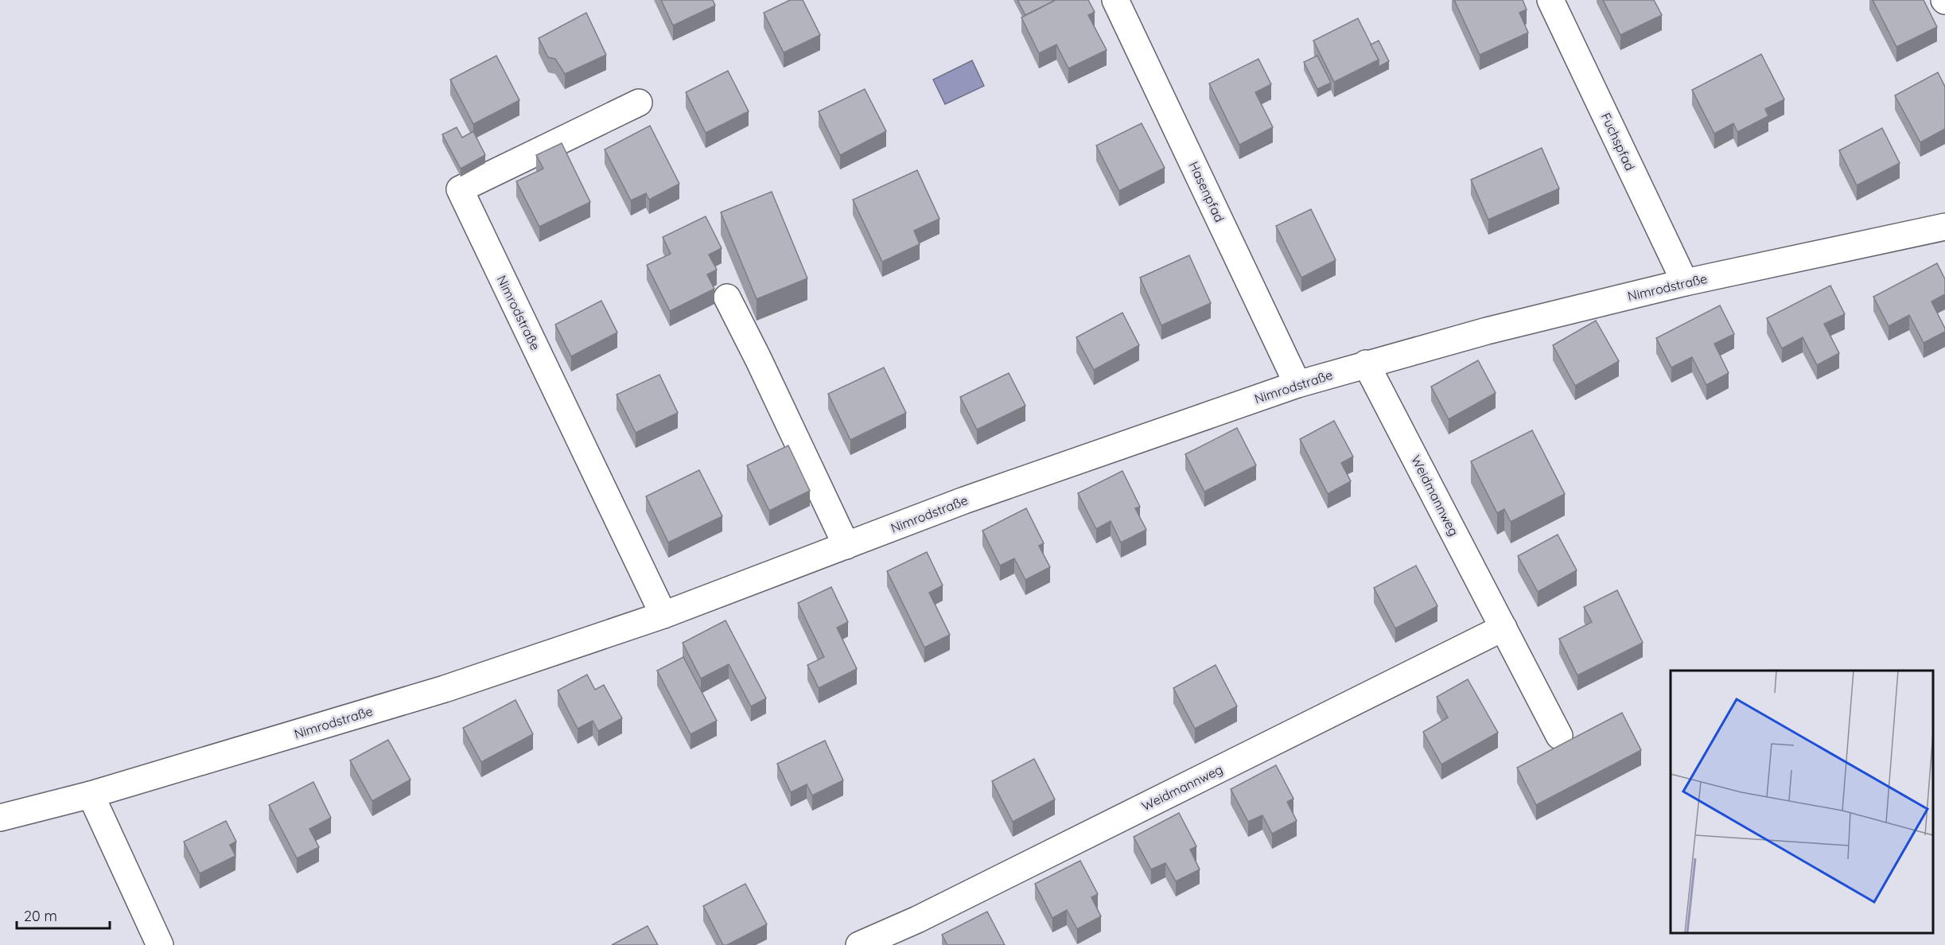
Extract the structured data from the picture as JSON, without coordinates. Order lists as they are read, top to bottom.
{
  "streets": {
    "street": [
      "Fuchspfad",
      "Hasenpfad",
      "Nimrodstraße",
      "Weidmannweg"
    ]
  },
  "crossings": [
    ["Fuchspfad", "Nimrodstraße"],
    ["Hasenpfad", "Nimrodstraße"],
    ["Nimrodstraße", "Weidmannweg"]
  ],
  "scale_bar": "20 m"
}
